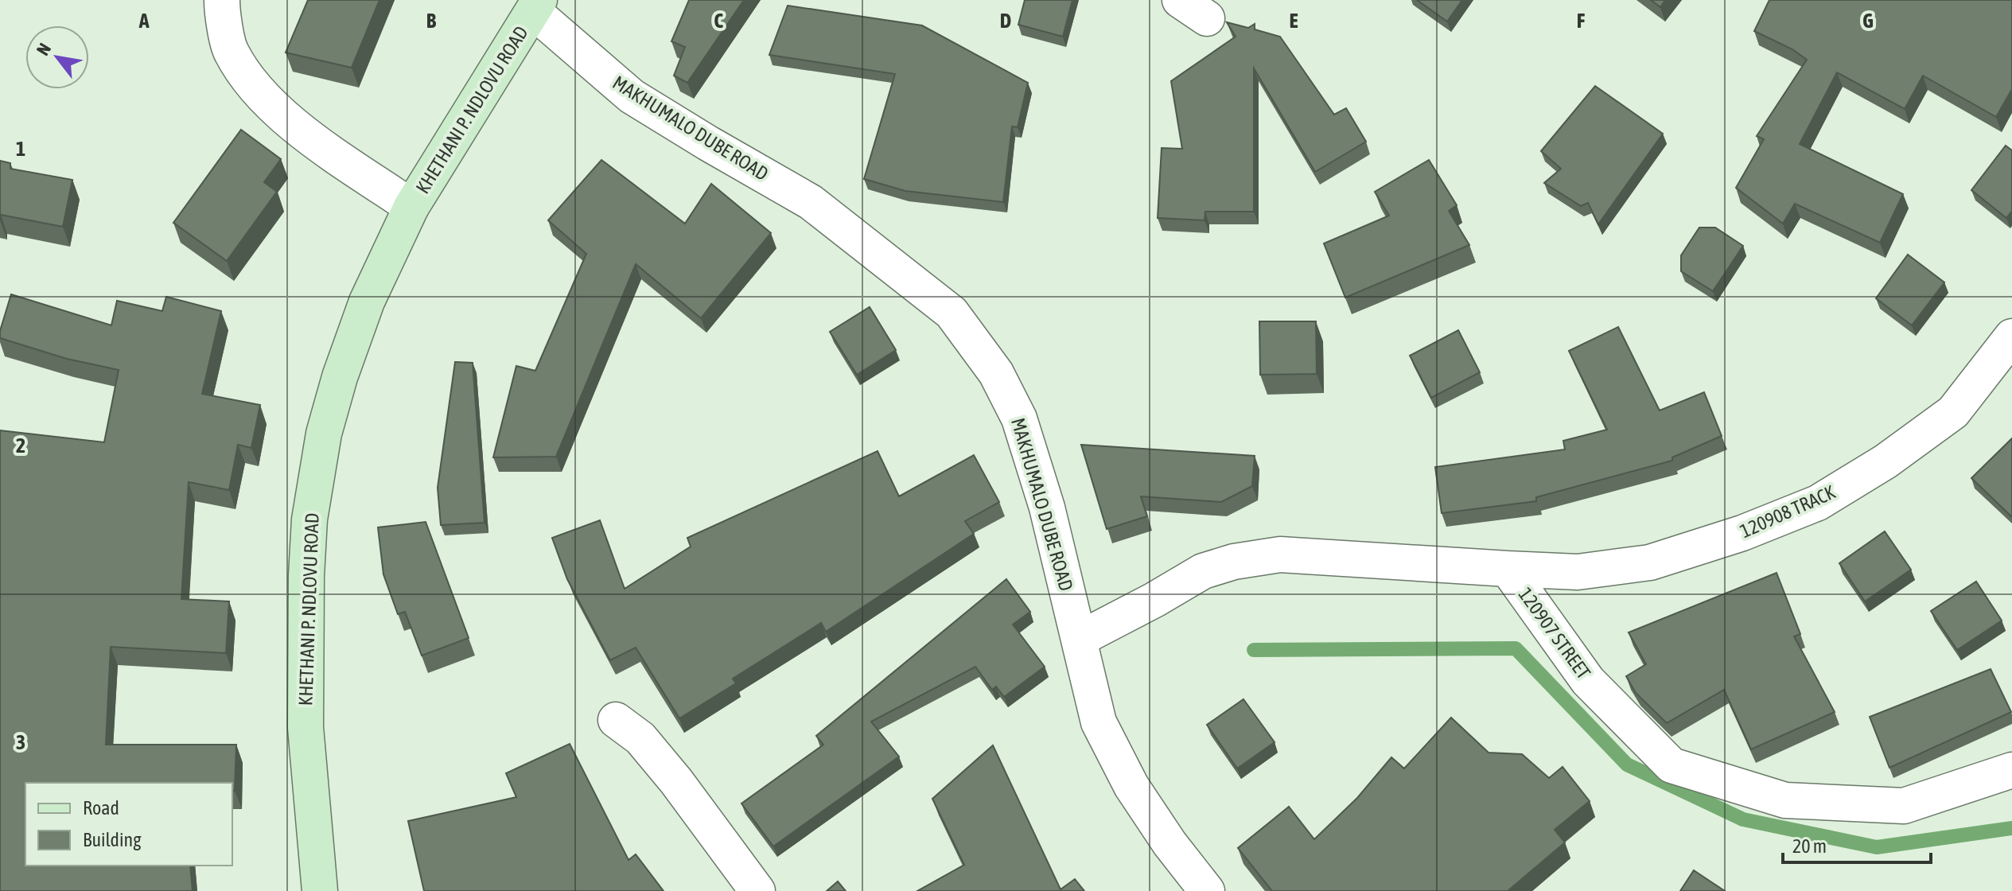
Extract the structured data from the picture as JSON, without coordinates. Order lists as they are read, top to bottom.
{
  "streets": {
    "street": [
      "KHETHANI P. NDLOVU ROAD",
      "MAKHUMALO DUBE ROAD",
      "120908 TRACK",
      "120907 STREET"
    ]
  },
  "crossings": [
    ["KHETHANI P. NDLOVU ROAD", "MAKHUMALO DUBE ROAD"],
    ["MAKHUMALO DUBE ROAD", "120907 STREET"],
    ["120908 TRACK", "120907 STREET"]
  ],
  "legend": ["Road", "Building"],
  "scale_bar": "20 m",
  "north": "top left",
  "grid": {
    "columns": [
      "A",
      "B",
      "C",
      "D",
      "E",
      "F",
      "G"
    ],
    "rows": ["1", "2", "3"]
  }
}
